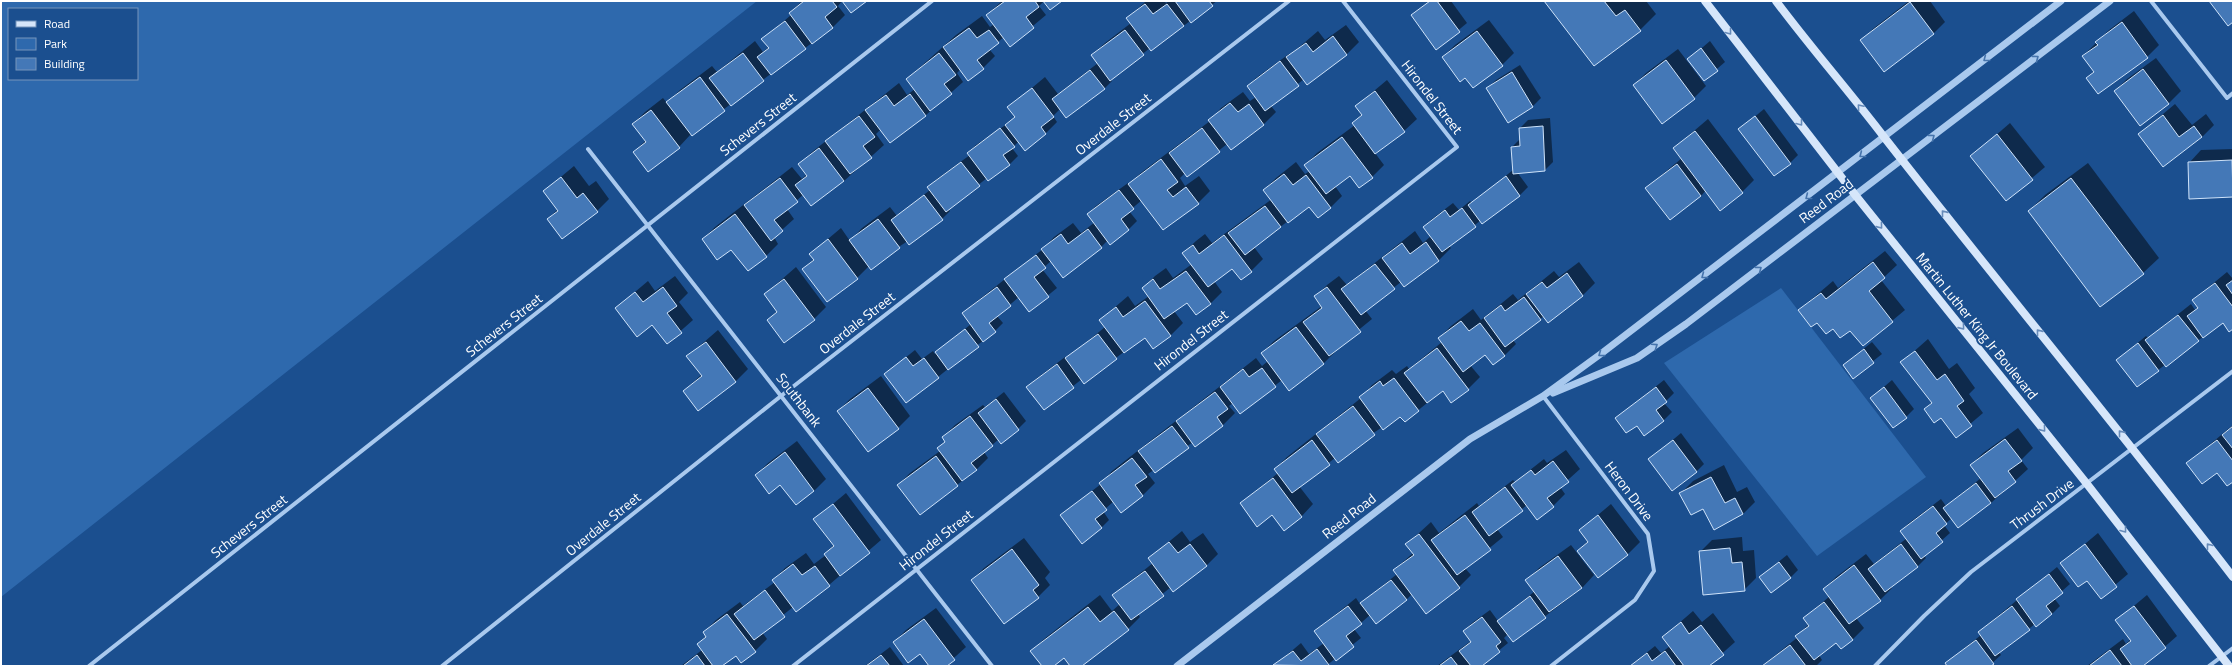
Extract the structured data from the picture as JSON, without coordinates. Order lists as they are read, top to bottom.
{
  "streets": {
    "main road": ["Martin Luther King Jr Boulevard"],
    "street": [
      "Hirondel Street",
      "Schevers Street",
      "Overdale Street",
      "Reed Road",
      "Southbank",
      "Heron Drive",
      "Thrush Drive"
    ]
  },
  "crossings": [
    ["Hirondel Street", "Southbank"],
    ["Schevers Street", "Southbank"],
    ["Overdale Street", "Southbank"],
    ["Reed Road", "Martin Luther King Jr Boulevard"],
    ["Reed Road", "Heron Drive"],
    ["Martin Luther King Jr Boulevard", "Thrush Drive"]
  ],
  "legend": ["Road", "Park", "Building"]
}
